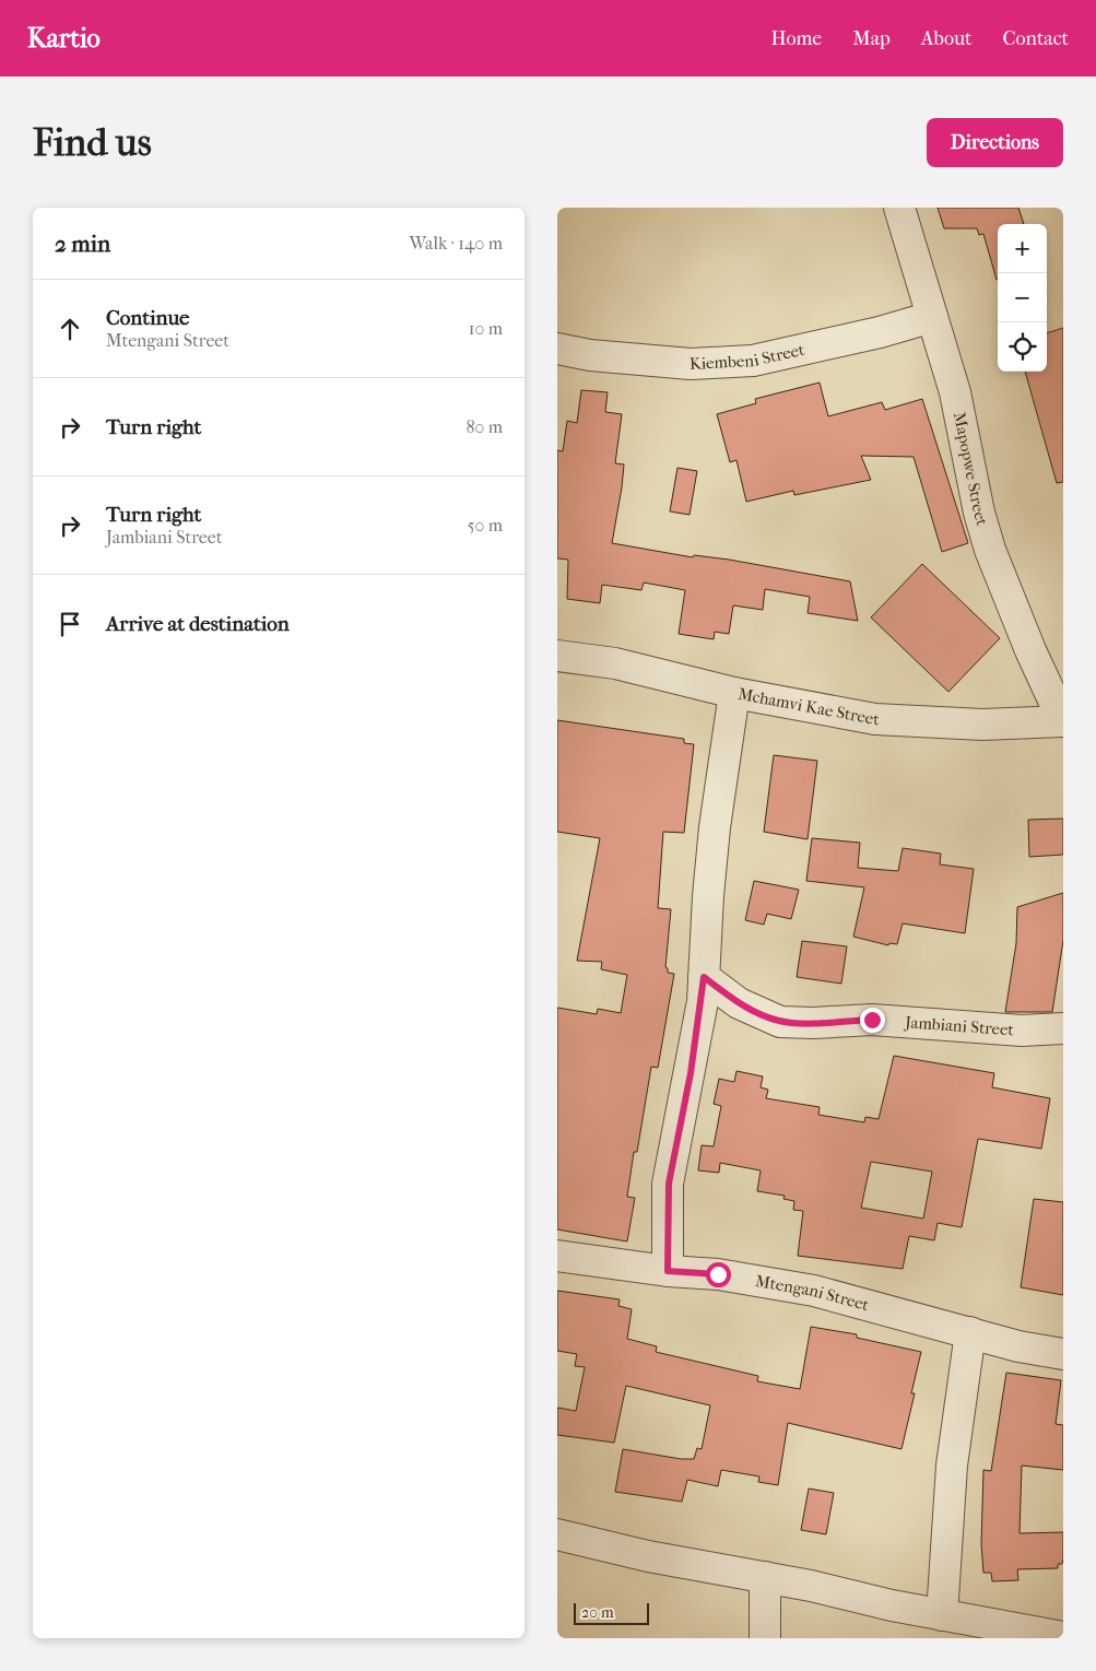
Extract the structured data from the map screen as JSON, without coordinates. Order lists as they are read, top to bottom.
{
  "streets": {
    "street": [
      "Kiembeni Street",
      "Mapopwe Street",
      "Mchamvi Kae Street",
      "Jambiani Street",
      "Mtengani Street"
    ]
  },
  "crossings": [
    ["Kiembeni Street", "Mapopwe Street"],
    ["Mapopwe Street", "Mchamvi Kae Street"]
  ],
  "scale_bar": "20 m",
  "page": {
    "header": "Kartio",
    "nav": [
      "Home",
      "Map",
      "About",
      "Contact"
    ],
    "buttons": "Directions",
    "title": "Find us",
    "heading": ["2 min", "Walk · 140 m"],
    "map_buttons": ["+", "−"],
    "list": [
      ["Continue", "Mtengani Street", "10 m"],
      ["Turn right", "80 m"],
      ["Turn right", "Jambiani Street", "50 m"],
      "Arrive at destination"
    ],
    "scale": "20 m"
  }
}
